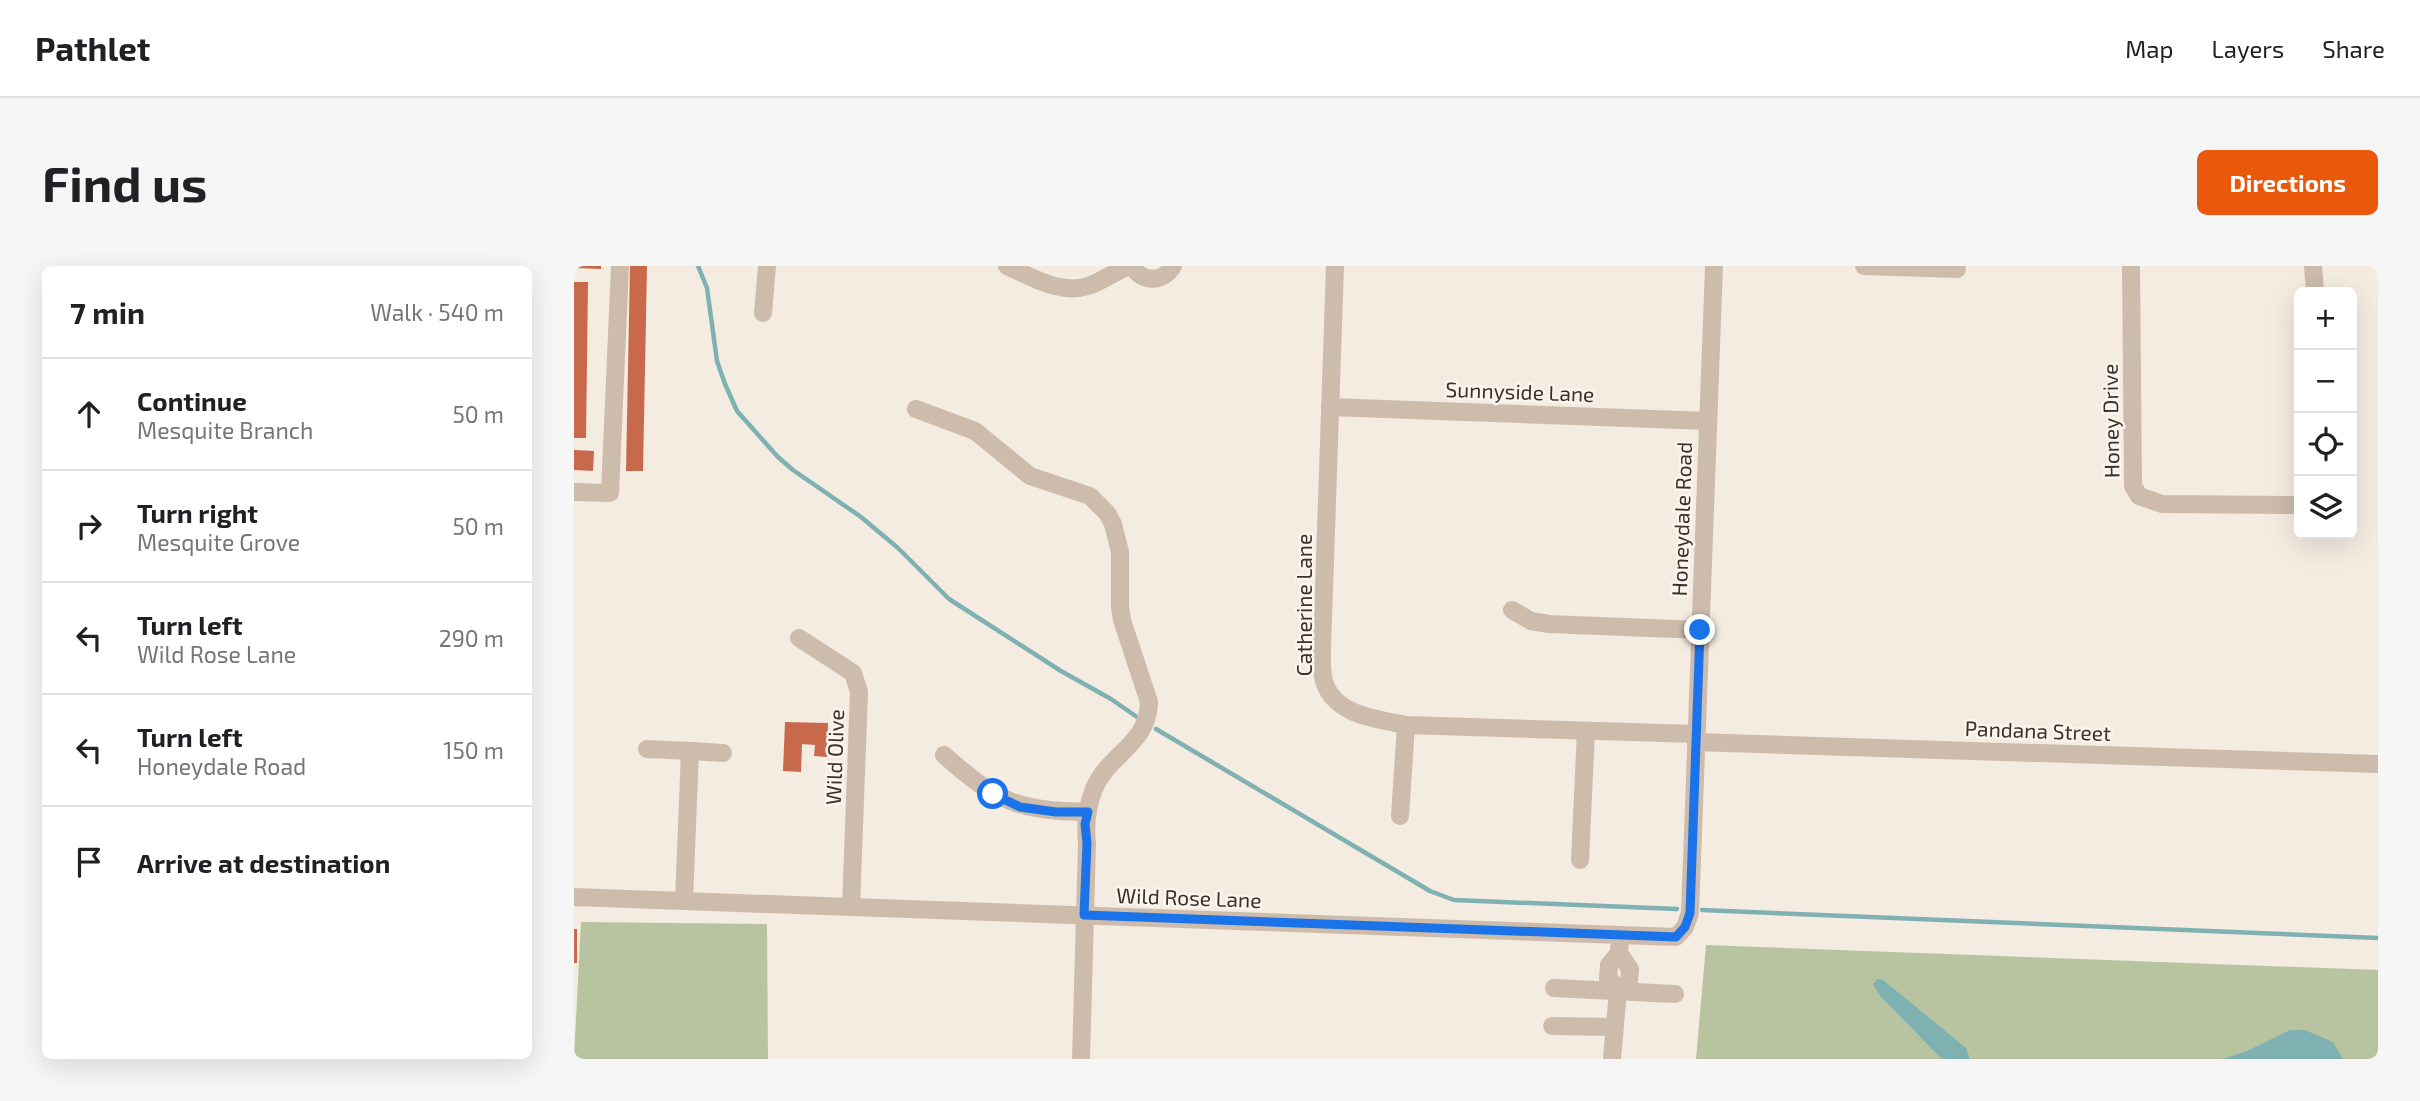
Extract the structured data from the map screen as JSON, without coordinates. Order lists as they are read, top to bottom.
{
  "streets": {
    "street": [
      "Sunnyside Lane",
      "Honey Drive",
      "Honeydale Road",
      "Catherine Lane",
      "Pandana Street",
      "Wild Olive",
      "Wild Rose Lane"
    ]
  },
  "crossings": [
    ["Sunnyside Lane", "Honeydale Road"],
    ["Sunnyside Lane", "Catherine Lane"],
    ["Honeydale Road", "Catherine Lane"],
    ["Honeydale Road", "Pandana Street"],
    ["Honeydale Road", "Wild Rose Lane"],
    ["Catherine Lane", "Pandana Street"],
    ["Wild Olive", "Wild Rose Lane"]
  ],
  "page": {
    "header": "Pathlet",
    "nav": ["Map", "Layers", "Share"],
    "buttons": "Directions",
    "title": "Find us",
    "heading": ["7 min", "Walk · 540 m"],
    "map_buttons": ["+", "−"],
    "list": [
      ["Continue", "Mesquite Branch", "50 m"],
      ["Turn right", "Mesquite Grove", "50 m"],
      ["Turn left", "Wild Rose Lane", "290 m"],
      ["Turn left", "Honeydale Road", "150 m"],
      "Arrive at destination"
    ]
  }
}
